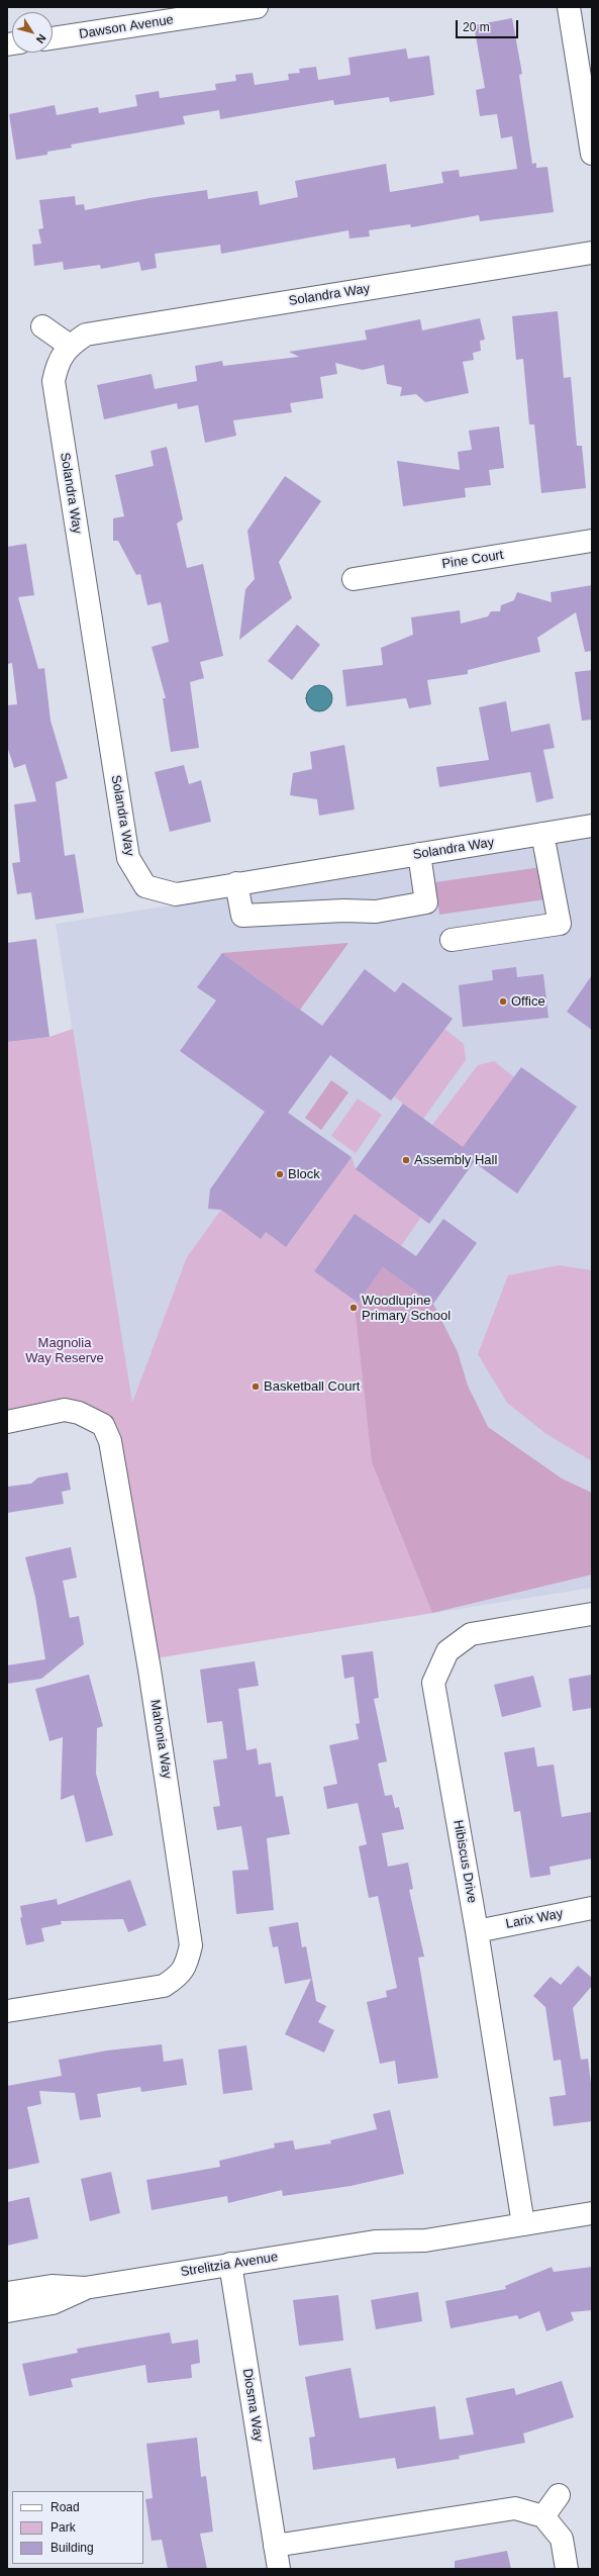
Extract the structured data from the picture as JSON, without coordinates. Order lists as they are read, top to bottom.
{
  "streets": {
    "street": [
      "Dawson Avenue",
      "Solandra Way",
      "Pine Court",
      "Mahonia Way",
      "Hibiscus Drive",
      "Larix Way",
      "Strelitzia Avenue",
      "Diosma Way"
    ]
  },
  "crossings": [
    ["Hibiscus Drive", "Larix Way"],
    ["Hibiscus Drive", "Strelitzia Avenue"],
    ["Strelitzia Avenue", "Diosma Way"]
  ],
  "parks": ["Magnolia Way Reserve"],
  "places": [
    "Office",
    "Assembly Hall",
    "Block",
    "Woodlupine Primary School",
    "Basketball Court"
  ],
  "legend": ["Road", "Park", "Building"],
  "scale_bar": "20 m",
  "north": "bottom right"
}
